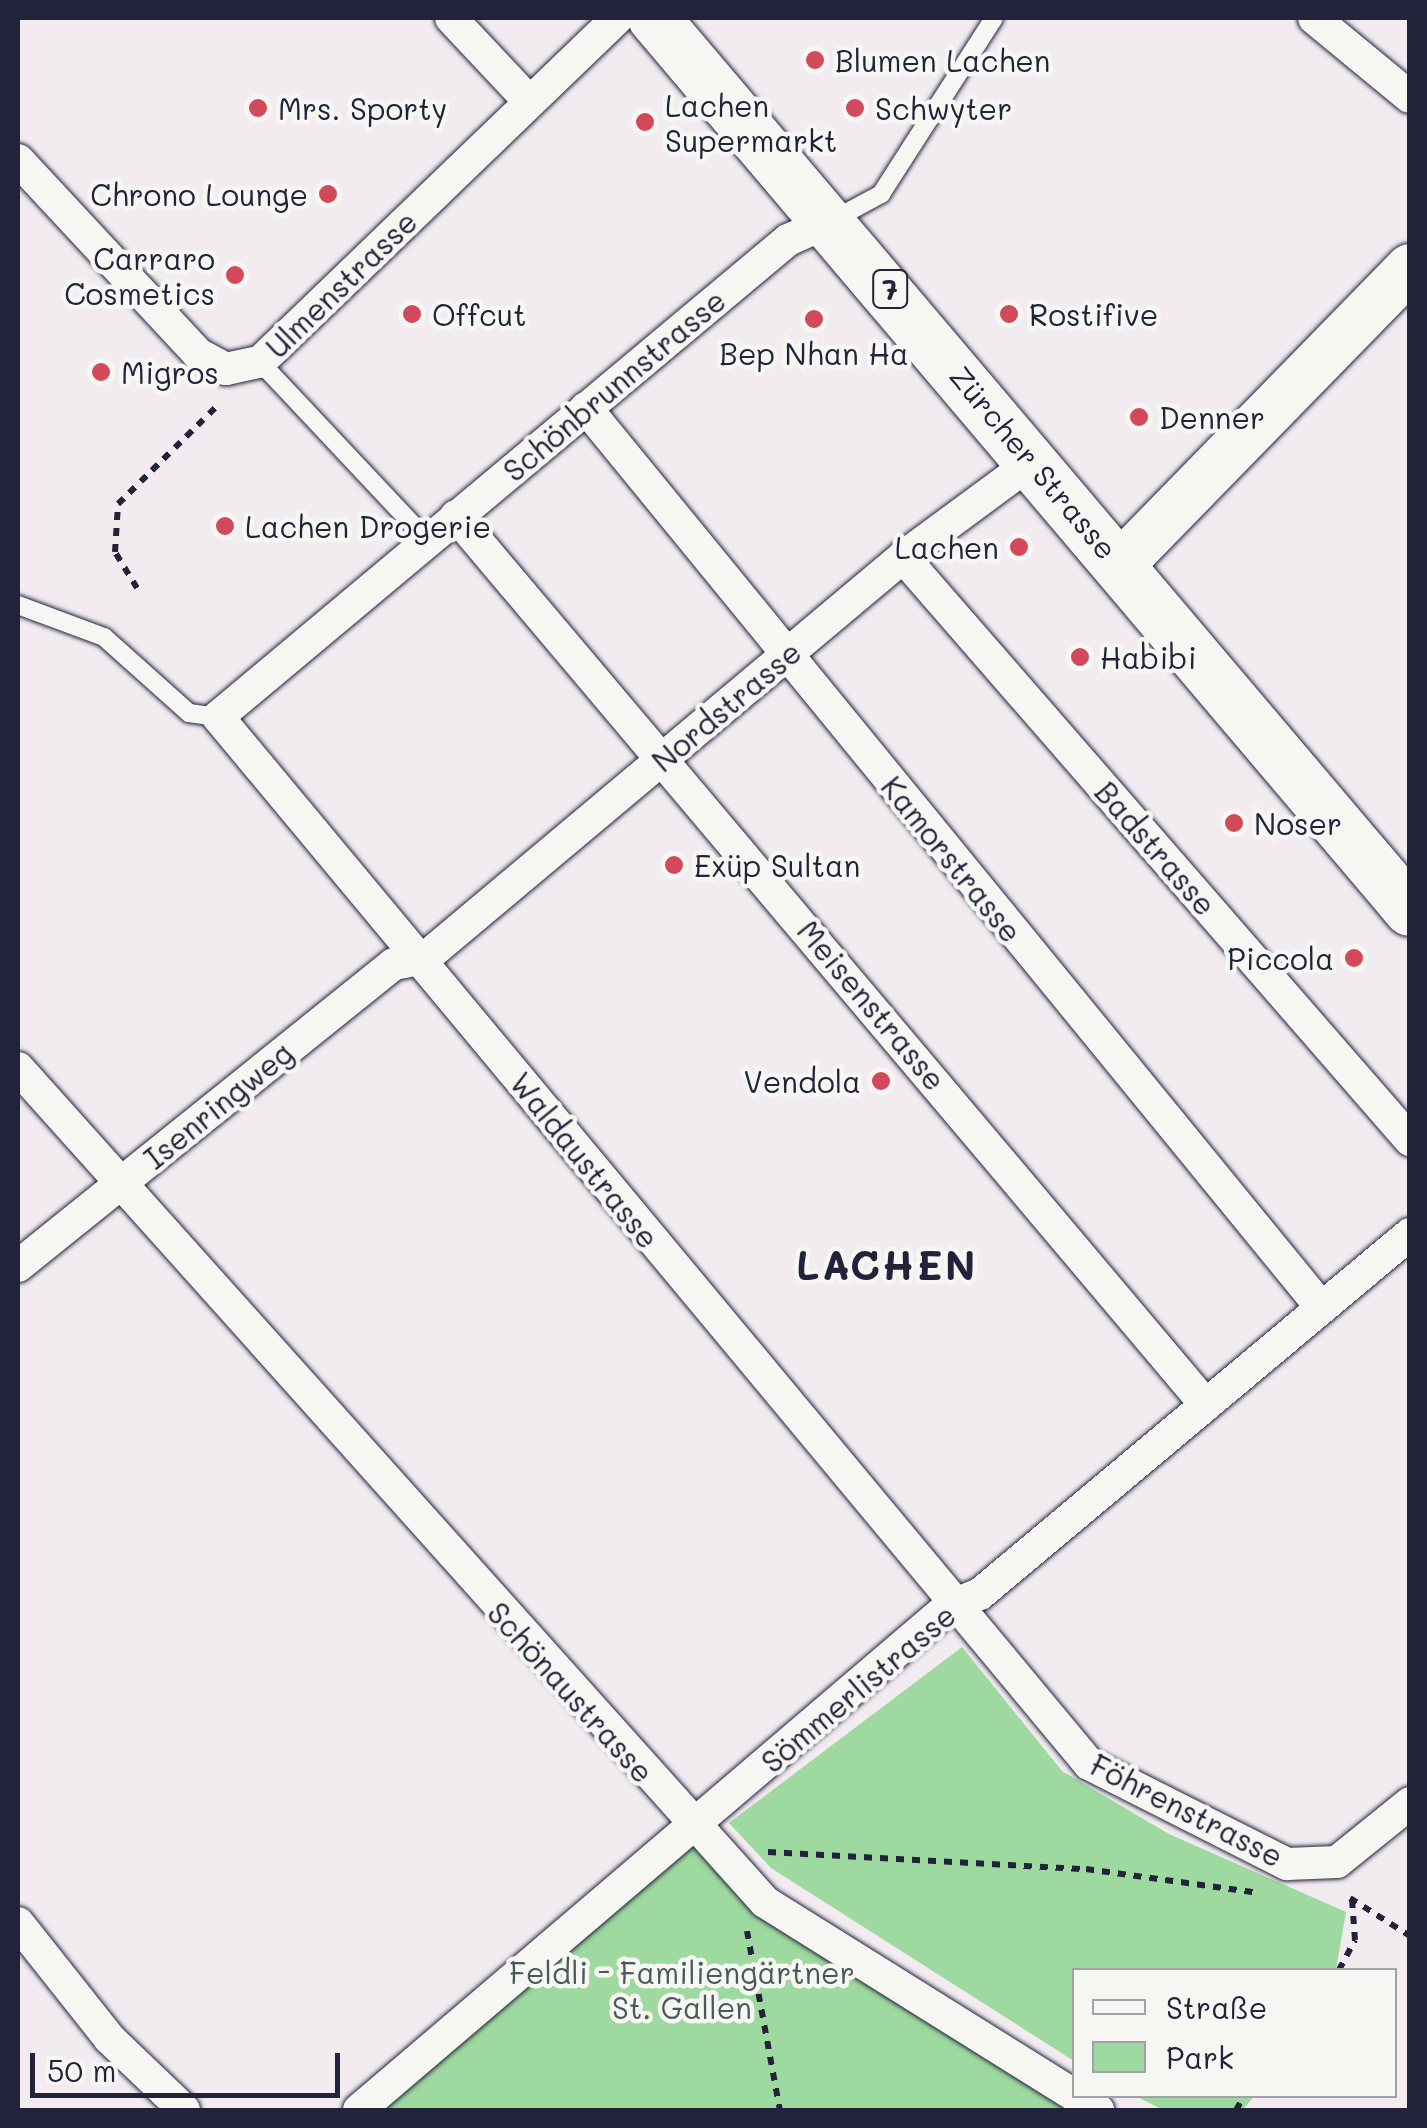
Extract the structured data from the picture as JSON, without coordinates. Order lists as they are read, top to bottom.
{
  "streets": {
    "main road": ["7", "Zürcher Strasse"],
    "street": [
      "Ulmenstrasse",
      "Schönbrunnstrasse",
      "Nordstrasse",
      "Badstrasse",
      "Kamorstrasse",
      "Meisenstrasse",
      "Isenringweg",
      "Waldaustrasse",
      "Sömmerlistrasse",
      "Schönaustrasse",
      "Föhrenstrasse"
    ]
  },
  "crossings": [
    ["Schönbrunnstrasse", "Zürcher Strasse"],
    ["Schönbrunnstrasse", "Kamorstrasse"],
    ["Schönbrunnstrasse", "Meisenstrasse"],
    ["Schönbrunnstrasse", "Waldaustrasse"],
    ["Zürcher Strasse", "Nordstrasse"],
    ["Nordstrasse", "Badstrasse"],
    ["Nordstrasse", "Kamorstrasse"],
    ["Nordstrasse", "Meisenstrasse"],
    ["Nordstrasse", "Isenringweg"],
    ["Nordstrasse", "Waldaustrasse"],
    ["Kamorstrasse", "Sömmerlistrasse"],
    ["Meisenstrasse", "Sömmerlistrasse"],
    ["Isenringweg", "Waldaustrasse"],
    ["Isenringweg", "Schönaustrasse"],
    ["Waldaustrasse", "Sömmerlistrasse"],
    ["Waldaustrasse", "Föhrenstrasse"],
    ["Sömmerlistrasse", "Schönaustrasse"],
    ["Sömmerlistrasse", "Föhrenstrasse"]
  ],
  "districts": ["LACHEN"],
  "parks": ["Feldli - Familiengärtner St. Gallen"],
  "places": [
    "Blumen Lachen",
    "Mrs. Sporty",
    "Schwyter",
    "Lachen Supermarkt",
    "Chrono Lounge",
    "Carraro Cosmetics",
    "Offcut",
    "Rostifive",
    "Bep Nhan Ha",
    "Migros",
    "Denner",
    "Lachen Drogerie",
    "Lachen",
    "Habibi",
    "Noser",
    "Exüp Sultan",
    "Piccola",
    "Vendola"
  ],
  "legend": ["Straße", "Park"],
  "scale_bar": "50 m"
}
